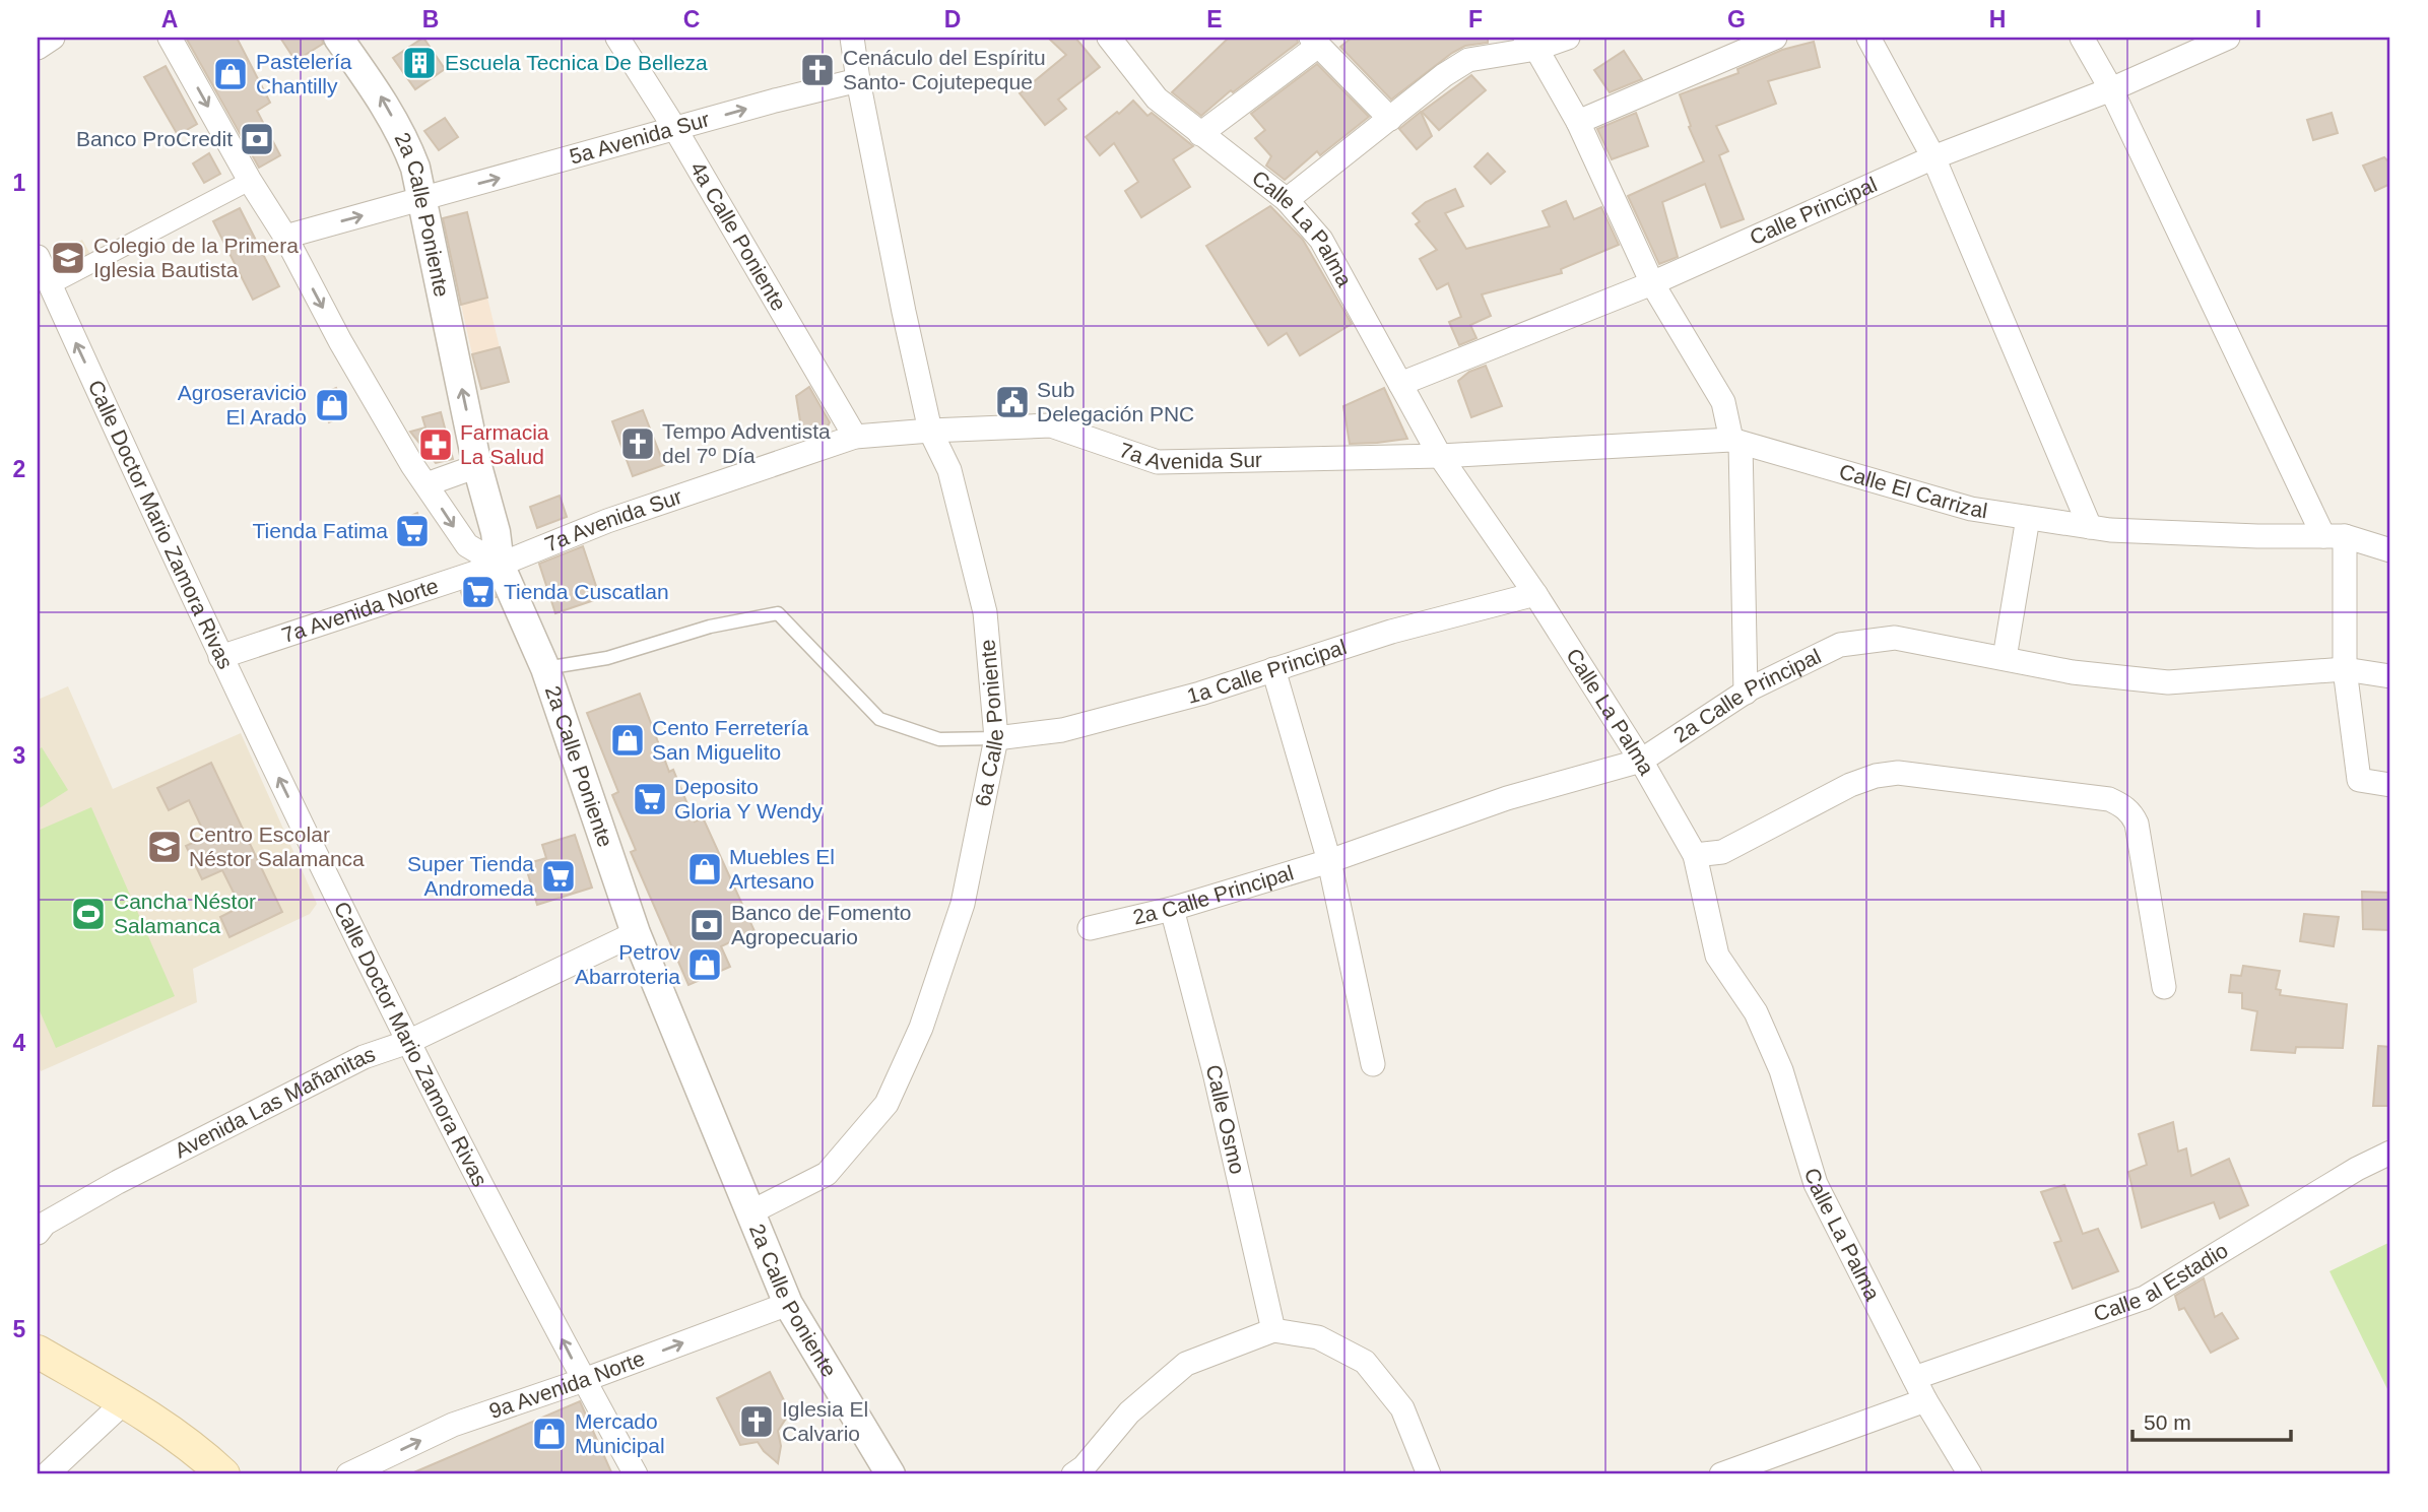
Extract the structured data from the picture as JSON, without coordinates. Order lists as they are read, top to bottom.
{
  "streets": {
    "street": [
      "5a Avenida Sur",
      "Calle Principal",
      "2a Calle Poniente",
      "Calle La Palma",
      "4a Calle Poniente",
      "7a Avenida Sur",
      "Calle El Carrizal",
      "Calle Doctor Mario Zamora Rivas",
      "7a Avenida Norte",
      "1a Calle Principal",
      "2a Calle Principal",
      "6a Calle Poniente",
      "Avenida Las Mañanitas",
      "Calle Osmo",
      "Calle al Estadio",
      "9a Avenida Norte"
    ]
  },
  "crossings": [
    ["5a Avenida Sur", "2a Calle Poniente"],
    ["5a Avenida Sur", "4a Calle Poniente"],
    ["5a Avenida Sur", "6a Calle Poniente"],
    ["Calle Principal", "Calle La Palma"],
    ["2a Calle Poniente", "7a Avenida Sur"],
    ["2a Calle Poniente", "7a Avenida Norte"],
    ["2a Calle Poniente", "6a Calle Poniente"],
    ["2a Calle Poniente", "Avenida Las Mañanitas"],
    ["2a Calle Poniente", "9a Avenida Norte"],
    ["Calle La Palma", "7a Avenida Sur"],
    ["Calle La Palma", "Calle El Carrizal"],
    ["Calle La Palma", "1a Calle Principal"],
    ["Calle La Palma", "2a Calle Principal"],
    ["Calle La Palma", "Calle al Estadio"],
    ["4a Calle Poniente", "7a Avenida Sur"],
    ["7a Avenida Sur", "Calle El Carrizal"],
    ["7a Avenida Sur", "7a Avenida Norte"],
    ["7a Avenida Sur", "6a Calle Poniente"],
    ["Calle Doctor Mario Zamora Rivas", "7a Avenida Norte"],
    ["Calle Doctor Mario Zamora Rivas", "Avenida Las Mañanitas"],
    ["Calle Doctor Mario Zamora Rivas", "9a Avenida Norte"],
    ["1a Calle Principal", "6a Calle Poniente"],
    ["2a Calle Principal", "Calle Osmo"]
  ],
  "one_way": ["5a Avenida Sur", "Calle Doctor Mario Zamora Rivas", "9a Avenida Norte"],
  "places": {
    "building": ["Escuela Tecnica De Belleza"],
    "church": ["Cenáculo del Espíritu Santo- Cojutepeque", "Tempo Adventista del 7º Día", "Iglesia El Calvario"],
    "shop": [
      "Pastelería Chantilly",
      "Agroseravicio El Arado",
      "Cento Ferretería San Miguelito",
      "Muebles El Artesano",
      "Petrov Abarroteria",
      "Mercado Municipal"
    ],
    "bank": ["Banco ProCredit", "Banco de Fomento Agropecuario"],
    "school or university": ["Colegio de la Primera Iglesia Bautista", "Centro Escolar Néstor Salamanca"],
    "public building": ["Sub Delegación PNC"],
    "pharmacy": ["Farmacia La Salud"],
    "supermarket": [
      "Tienda Fatima",
      "Tienda Cuscatlan",
      "Deposito Gloria Y Wendy",
      "Super Tienda Andromeda"
    ],
    "sports": ["Cancha Néstor Salamanca"]
  },
  "scale_bar": "50 m",
  "grid": {
    "columns": [
      "A",
      "B",
      "C",
      "D",
      "E",
      "F",
      "G",
      "H",
      "I"
    ],
    "rows": [
      "1",
      "2",
      "3",
      "4",
      "5"
    ]
  }
}
